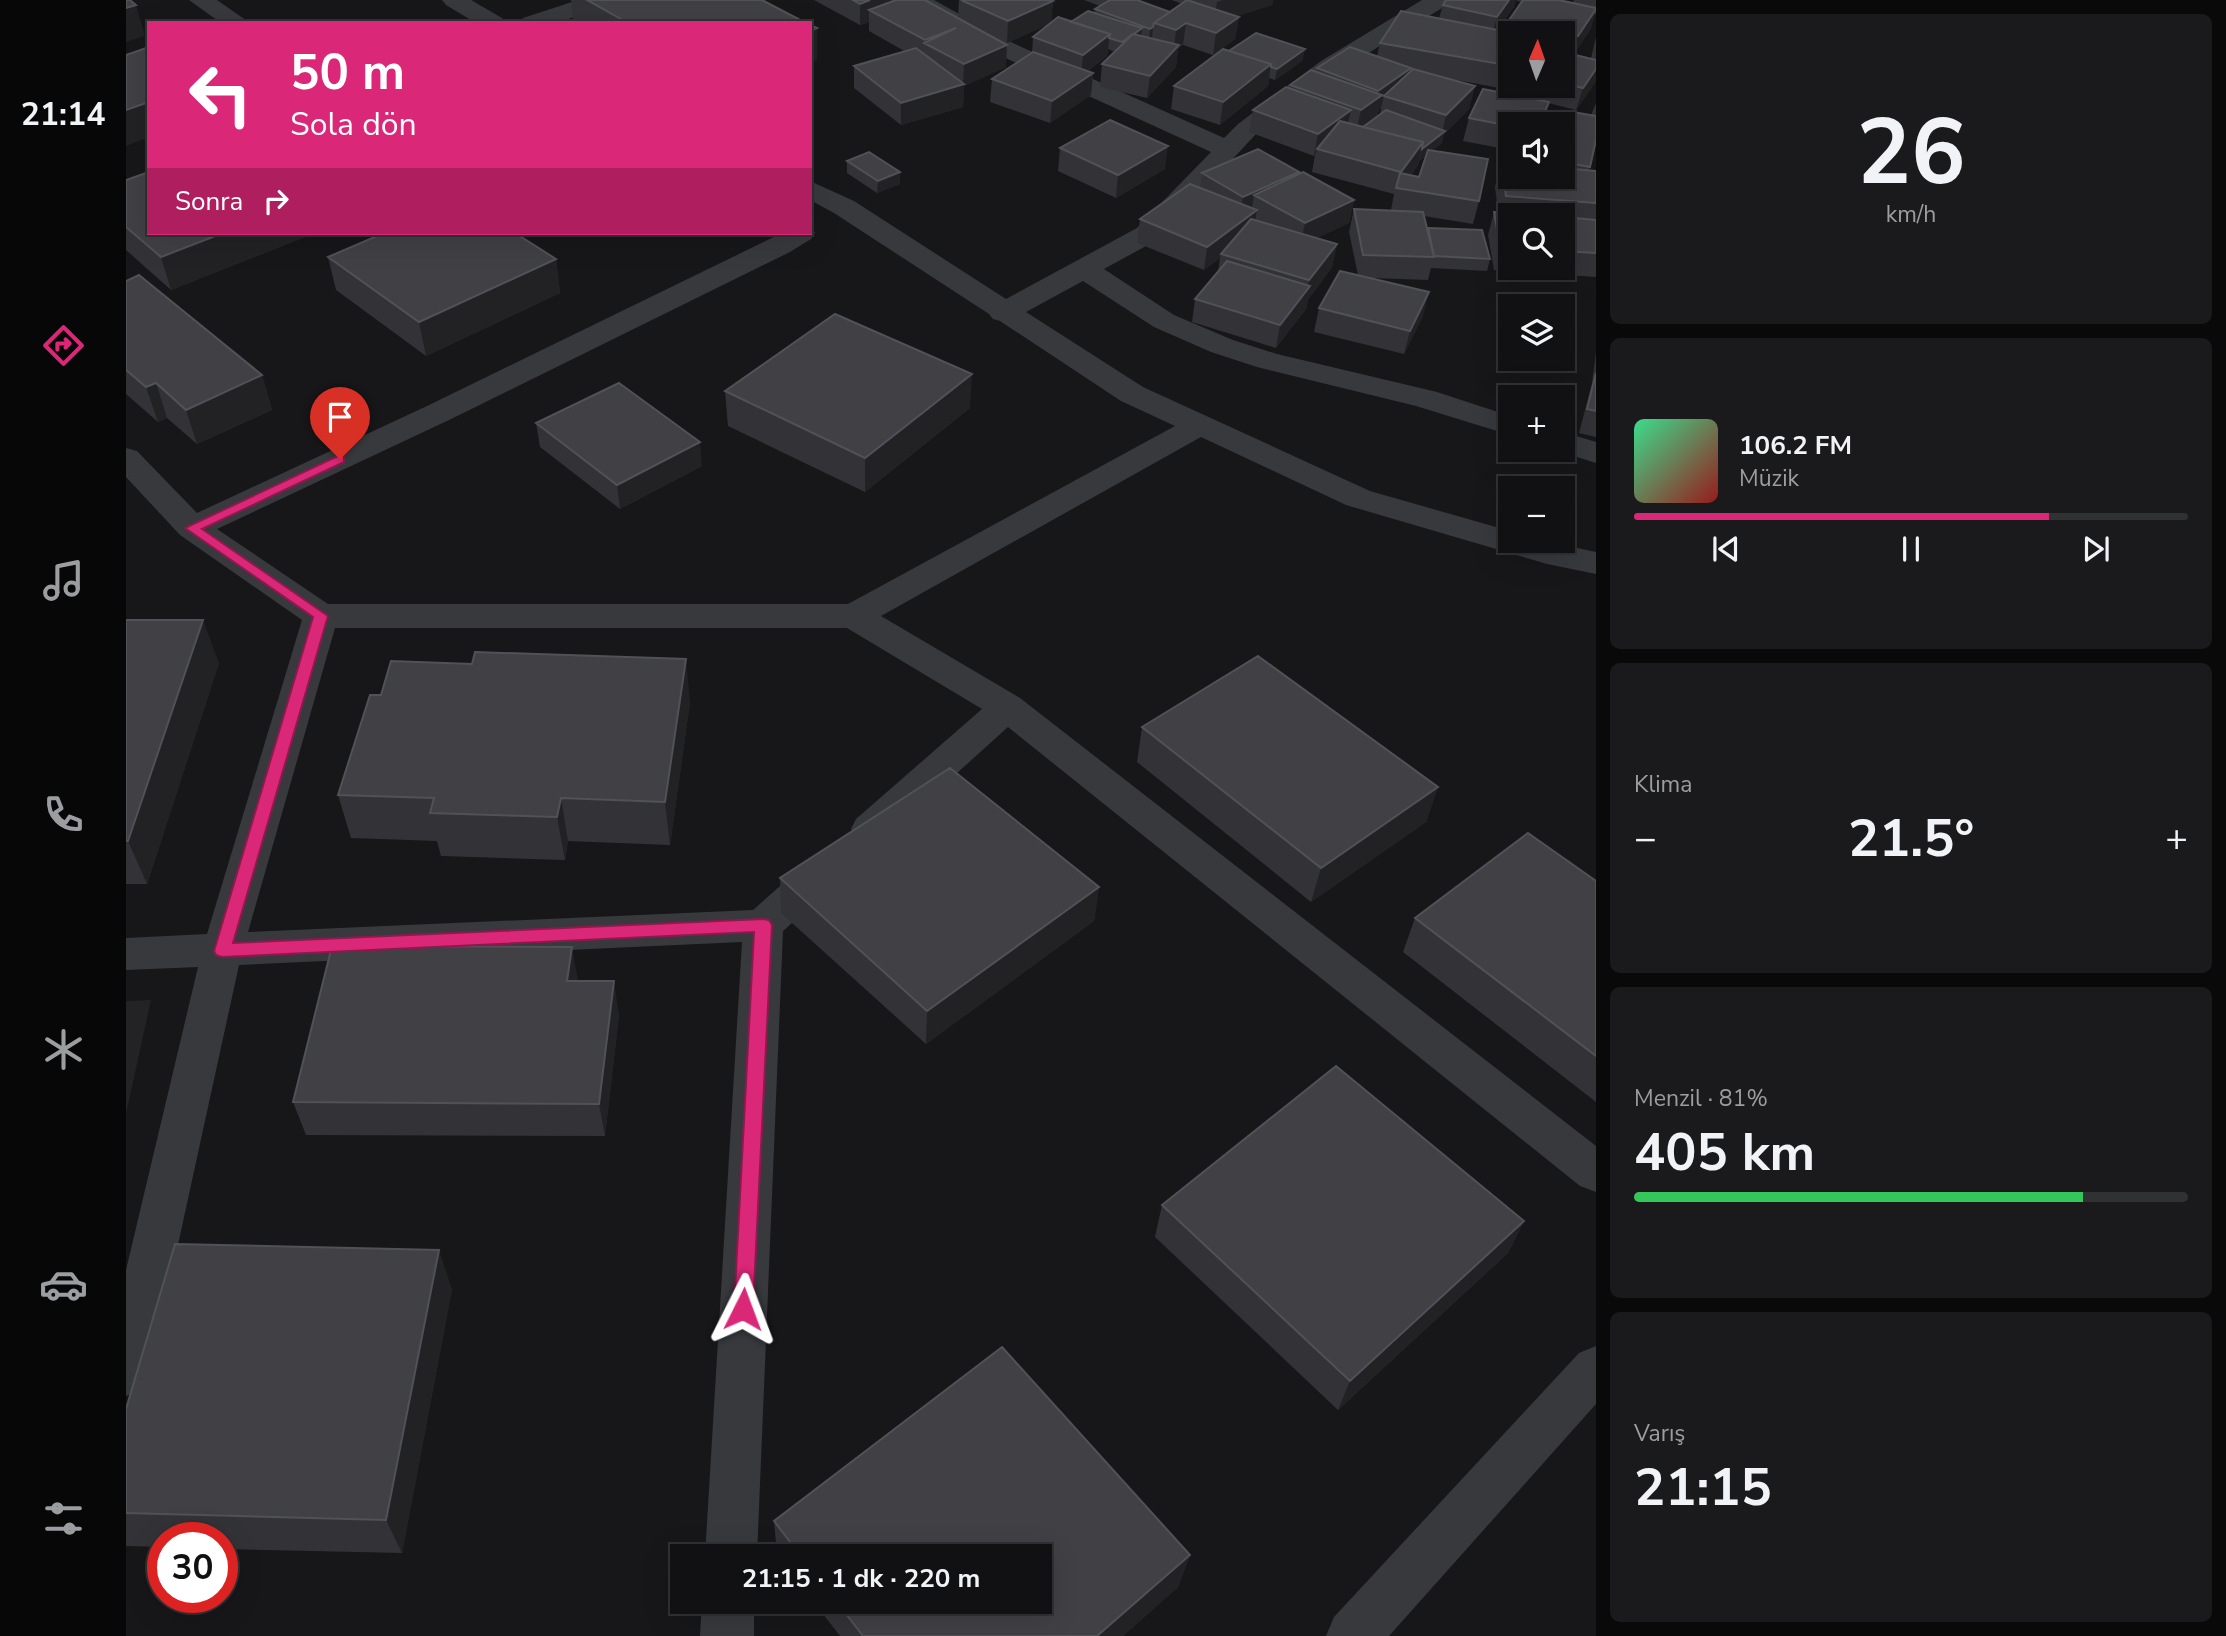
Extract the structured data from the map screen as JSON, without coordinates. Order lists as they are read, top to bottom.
{
  "north": "top",
  "page": {
    "tabs": "21:14",
    "tile": [
      ["26", "km/h"],
      "Klima",
      ["Menzil · 81%", "405 km"],
      ["Varış", "21:15"]
    ],
    "map_buttons": ["+", "−"],
    "turn": ["50 m", "Sola dön"],
    "then": "Sonra",
    "song": ["106.2 FM", "Müzik"],
    "heat": ["−", "21.5°", "+"],
    "limit": "30",
    "trip": "21:15 · 1 dk · 220 m"
  }
}
